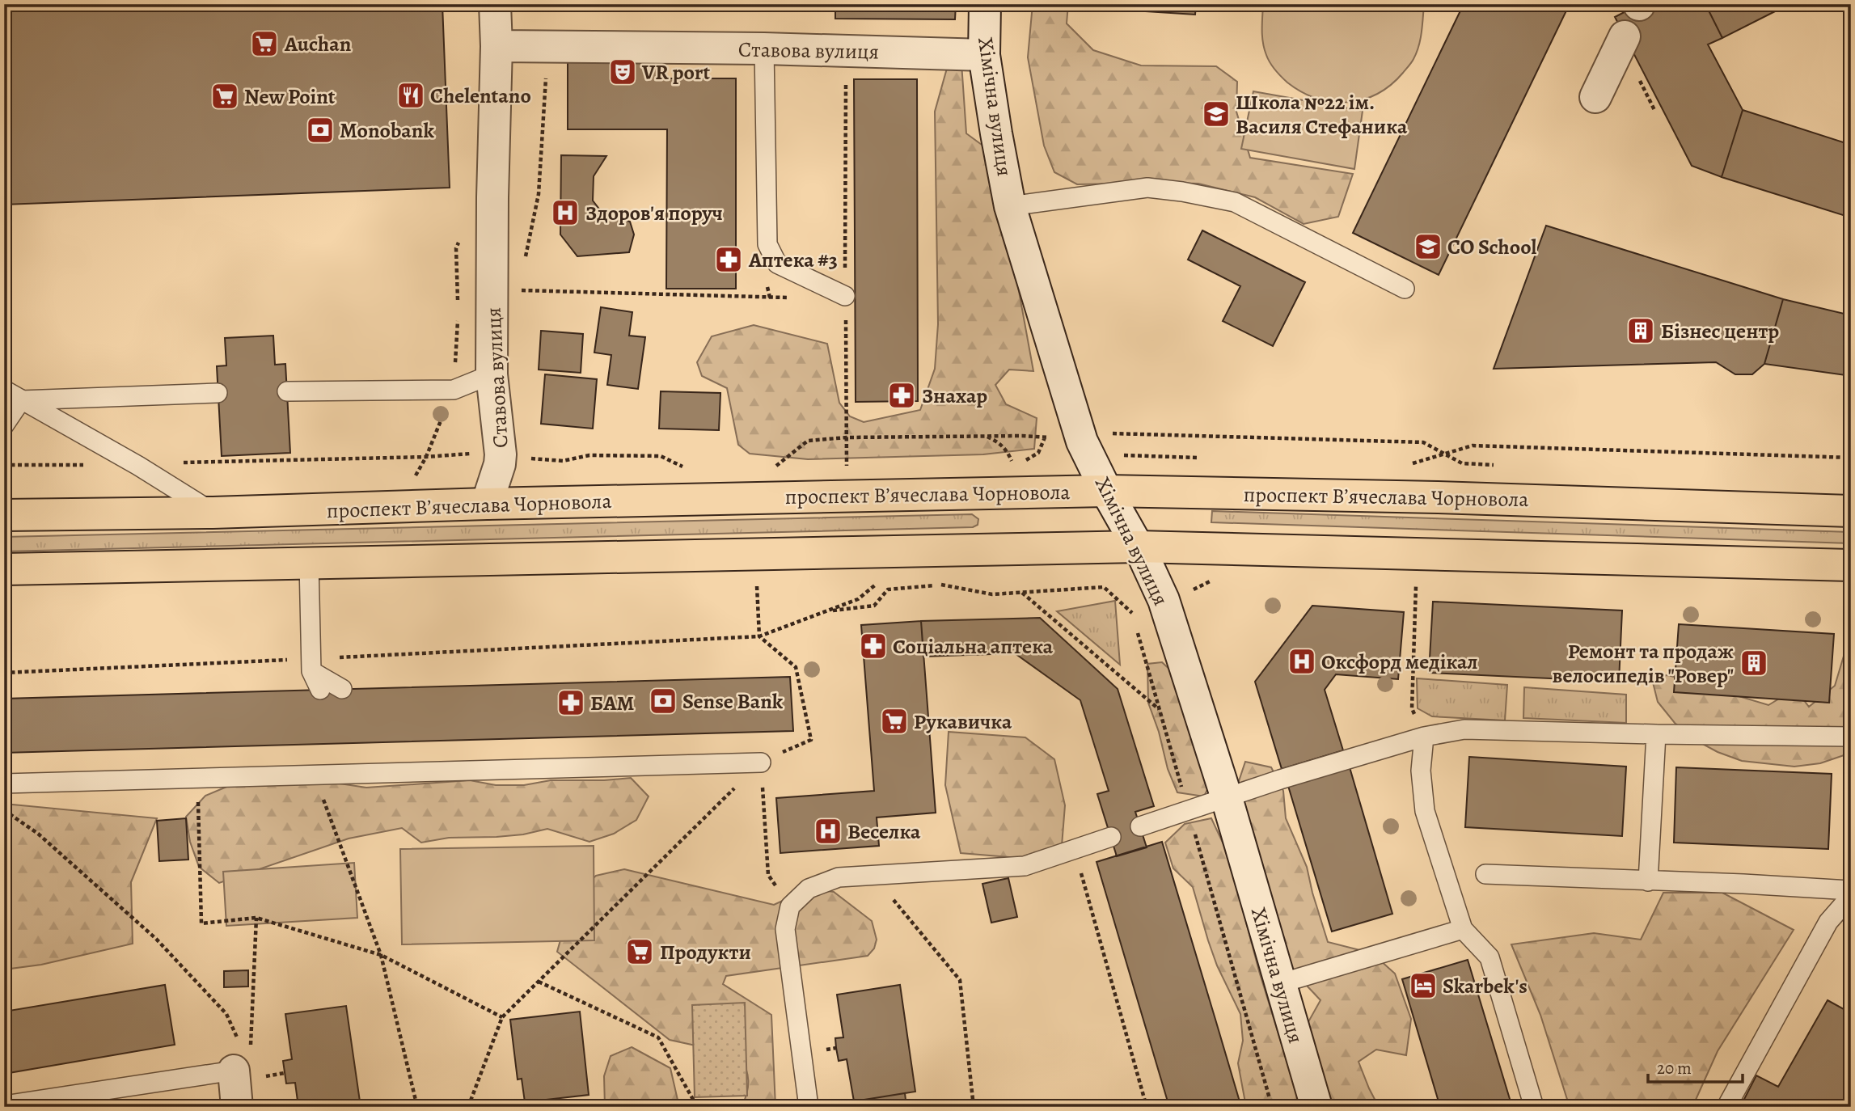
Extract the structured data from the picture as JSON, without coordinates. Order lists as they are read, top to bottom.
{
  "streets": {
    "main road": ["проспект Вʼячеслава Чорновола"],
    "street": ["Ставова вулиця", "Хімічна вулиця"]
  },
  "crossings": [
    ["Ставова вулиця", "Хімічна вулиця"],
    ["Ставова вулиця", "проспект Вʼячеслава Чорновола"],
    ["Хімічна вулиця", "проспект Вʼячеслава Чорновола"]
  ],
  "places": {
    "supermarket": [
      "Auchan",
      "New Point",
      "Рукавичка",
      "Продукти"
    ],
    "theatre": ["VR port"],
    "restaurant": ["Chelentano"],
    "school or university": ["Школа №22 ім. Василя Стефаника", "CO School"],
    "bank": ["Monobank", "Sense Bank"],
    "hospital": ["Здоров'я поруч", "Оксфорд медікал", "Веселка"],
    "pharmacy": [
      "Аптека #3",
      "Знахар",
      "Соціальна аптека",
      "БАМ"
    ],
    "building": ["Бізнес центр", "Ремонт та продаж велосипедів \"Ровер\""],
    "hotel": ["Skarbek's"]
  },
  "scale_bar": "20 m"
}
